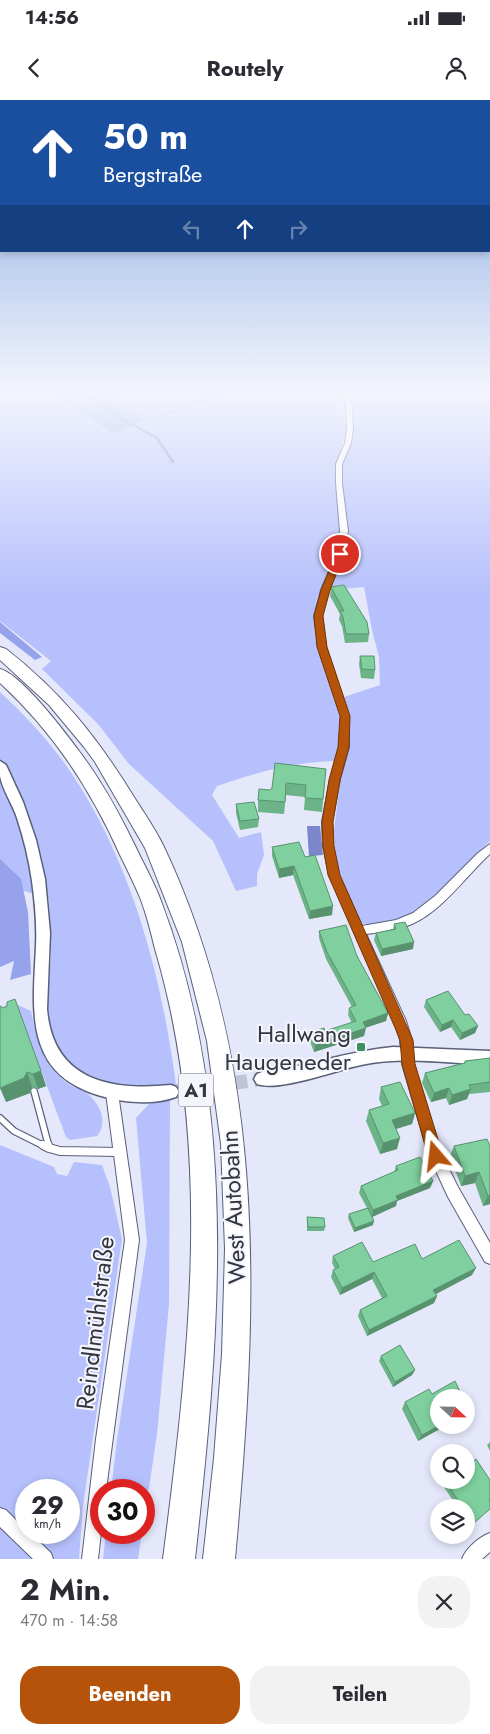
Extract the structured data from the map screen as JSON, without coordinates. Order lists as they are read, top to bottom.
{
  "streets": {
    "highway": ["A1", "West Autobahn"],
    "street": ["Reindlmühlstraße"]
  },
  "places": {
    "transit": ["Hallwang Haugeneder"]
  },
  "north": "right",
  "page": {
    "status": "14:56",
    "header": "Routely",
    "turn": ["50 m", "Bergstraße"],
    "speed": "29 km/h",
    "limit": "30",
    "heading": ["2 Min.", "470 m · 14:58"],
    "buttons": ["Beenden", "Teilen"]
  }
}
